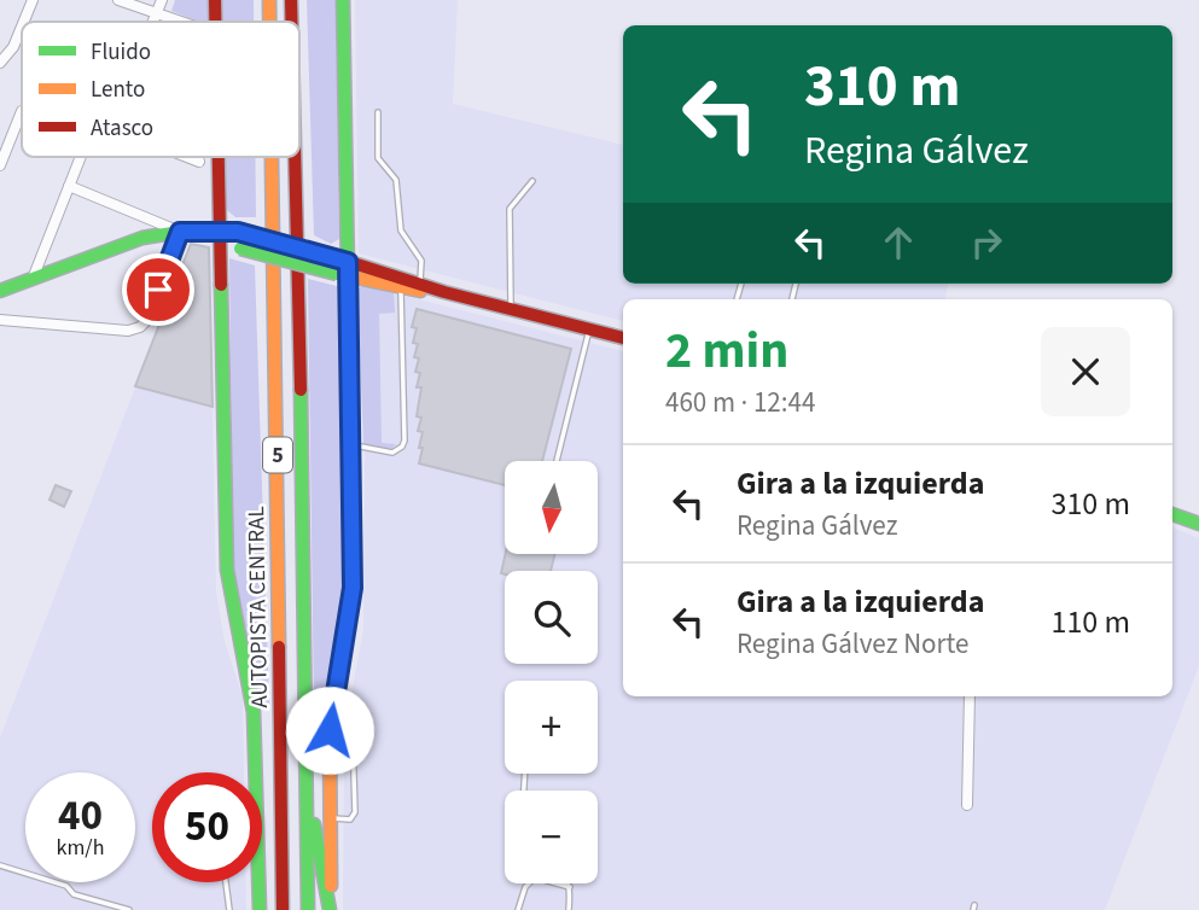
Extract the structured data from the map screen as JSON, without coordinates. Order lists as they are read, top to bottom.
{
  "streets": {
    "main road": ["5", "AUTOPISTA CENTRAL"]
  },
  "legend": ["Fluido", "Lento", "Atasco"],
  "north": "bottom",
  "page": {
    "turn": ["310 m", "Regina Gálvez"],
    "heading": ["2 min", "460 m · 12:44"],
    "list": [
      {
        "name": "Gira a la izquierda",
        "note": "Regina Gálvez",
        "value": "310 m"
      },
      {
        "name": "Gira a la izquierda",
        "note": "Regina Gálvez Norte",
        "value": "110 m"
      }
    ],
    "map_buttons": ["+", "−"],
    "speed": "40 km/h",
    "limit": "50"
  }
}
